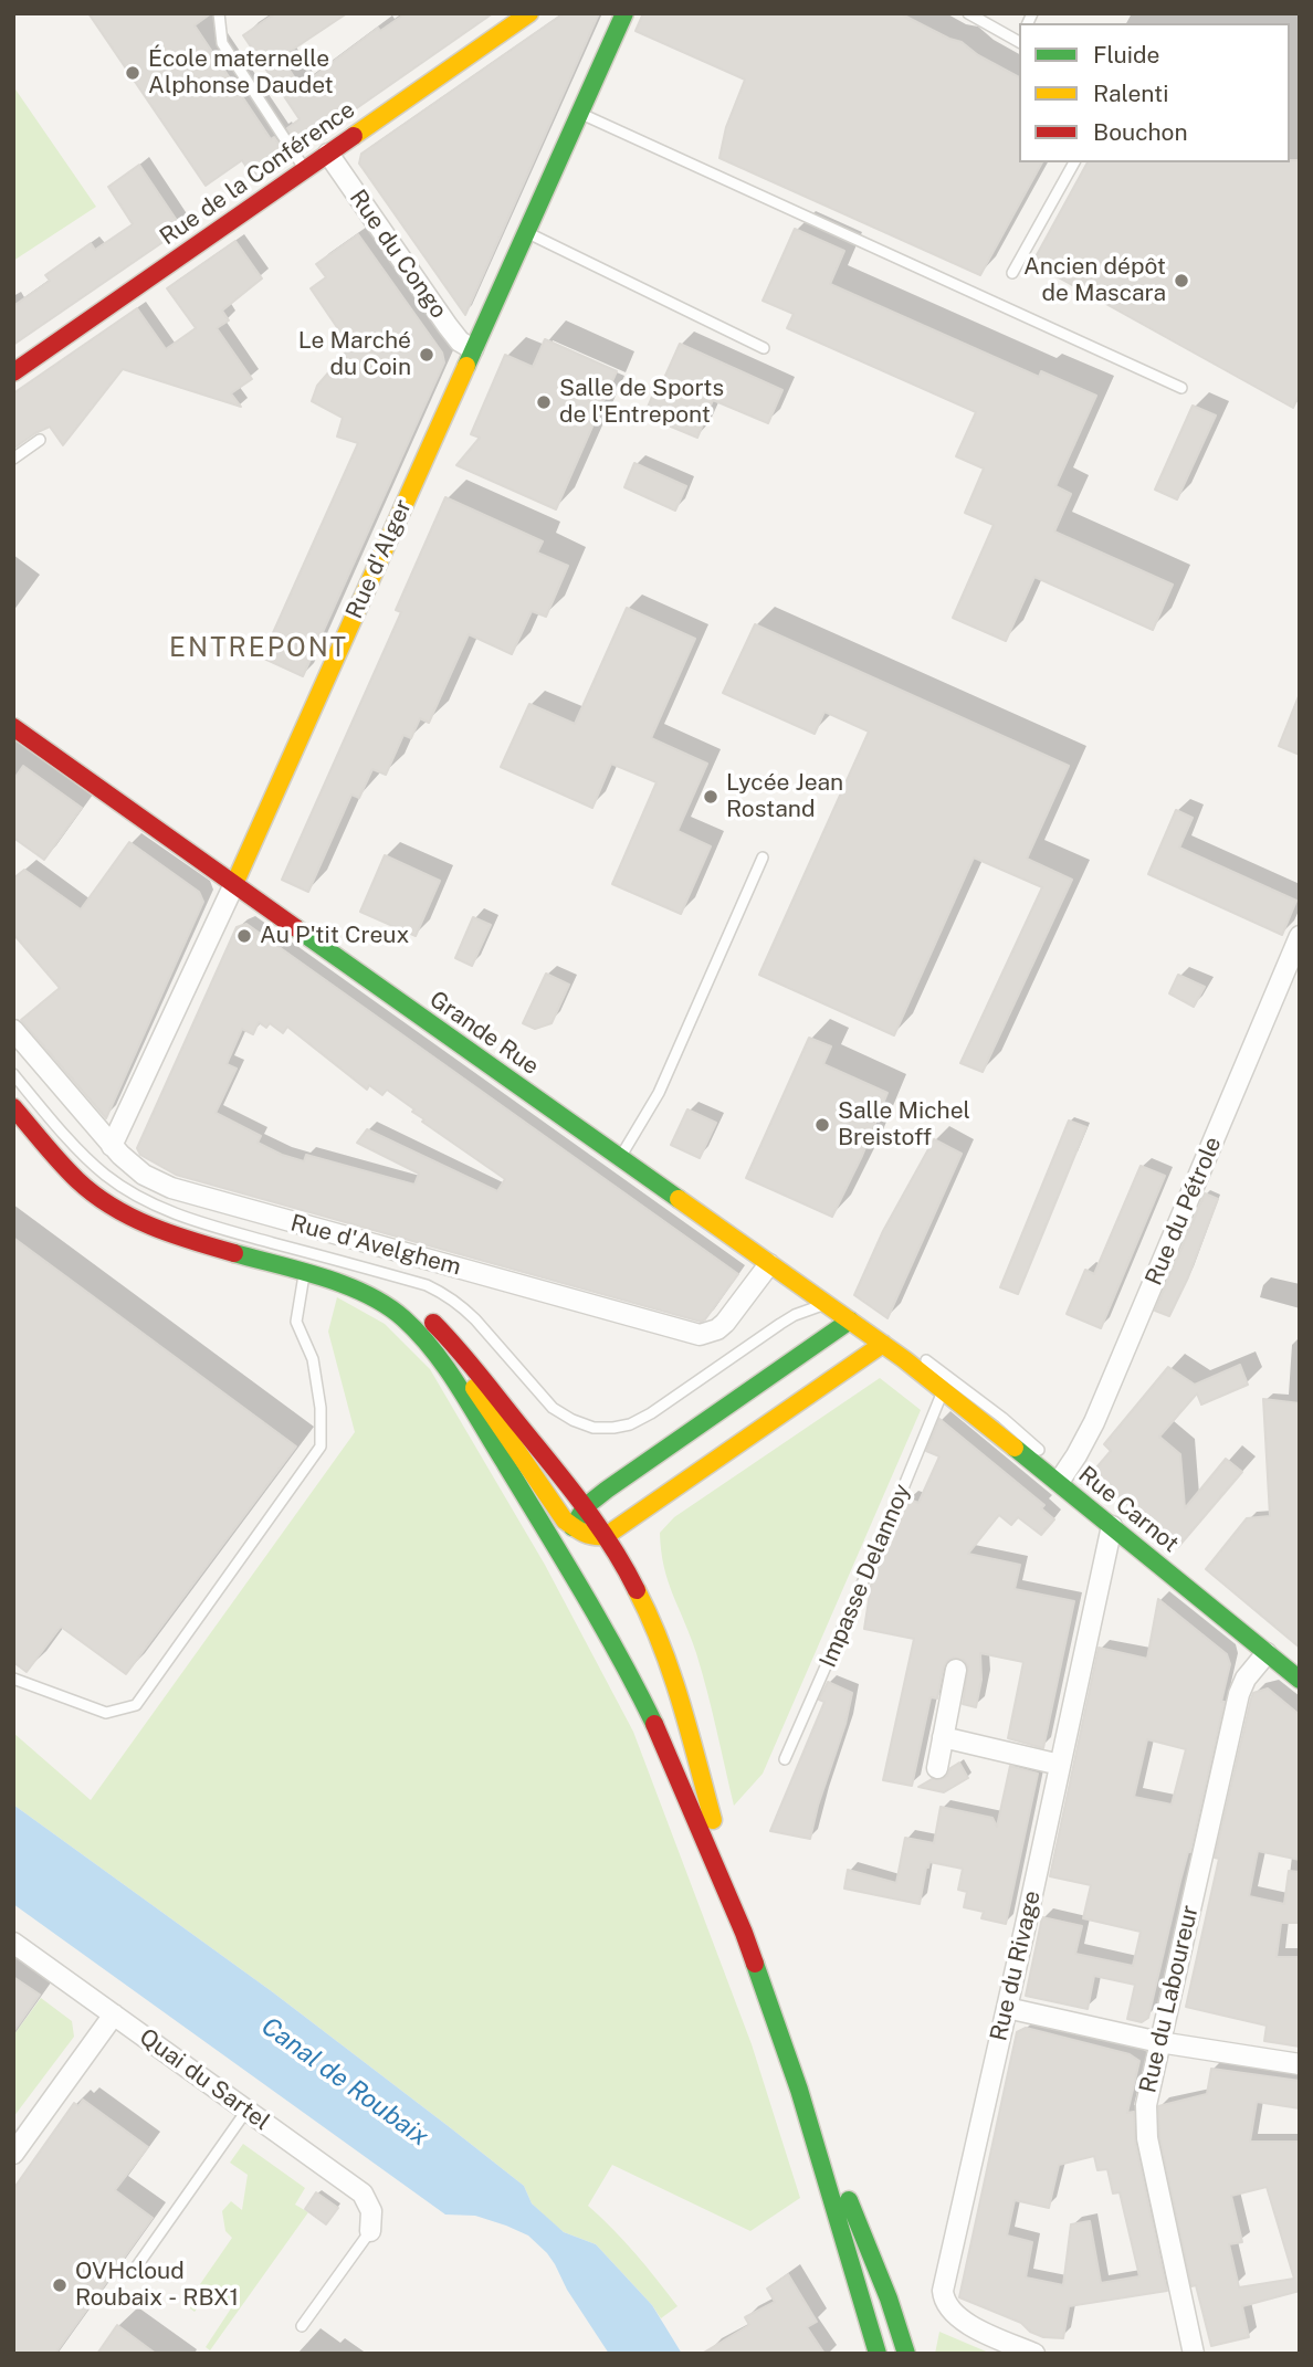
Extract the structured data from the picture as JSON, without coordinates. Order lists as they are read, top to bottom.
{
  "streets": {
    "main road": [
      "Rue de la Conférence",
      "Rue d'Alger",
      "Grande Rue",
      "Rue Carnot"
    ],
    "street": [
      "Rue du Congo",
      "Rue du Pétrole",
      "Rue d'Avelghem",
      "Rue du Rivage",
      "Rue du Laboureur",
      "Quai du Sartel"
    ],
    "lane": ["Impasse Delannoy"]
  },
  "crossings": [
    ["Rue de la Conférence", "Rue du Congo"],
    ["Rue du Congo", "Rue d'Alger"],
    ["Rue d'Alger", "Grande Rue"],
    ["Rue d'Alger", "Rue d'Avelghem"],
    ["Grande Rue", "Rue d'Avelghem"],
    ["Grande Rue", "Rue Carnot"],
    ["Rue du Pétrole", "Rue Carnot"],
    ["Rue Carnot", "Impasse Delannoy"],
    ["Rue Carnot", "Rue du Rivage"],
    ["Rue Carnot", "Rue du Laboureur"]
  ],
  "districts": ["ENTREPONT"],
  "water": ["Canal de Roubaix"],
  "places": [
    "École maternelle Alphonse Daudet",
    "Ancien dépôt de Mascara",
    "Le Marché du Coin",
    "Salle de Sports de l'Entrepont",
    "Lycée Jean Rostand",
    "Au P'tit Creux",
    "Salle Michel Breistoff",
    "OVHcloud Roubaix - RBX1"
  ],
  "legend": ["Fluide", "Ralenti", "Bouchon"]
}
